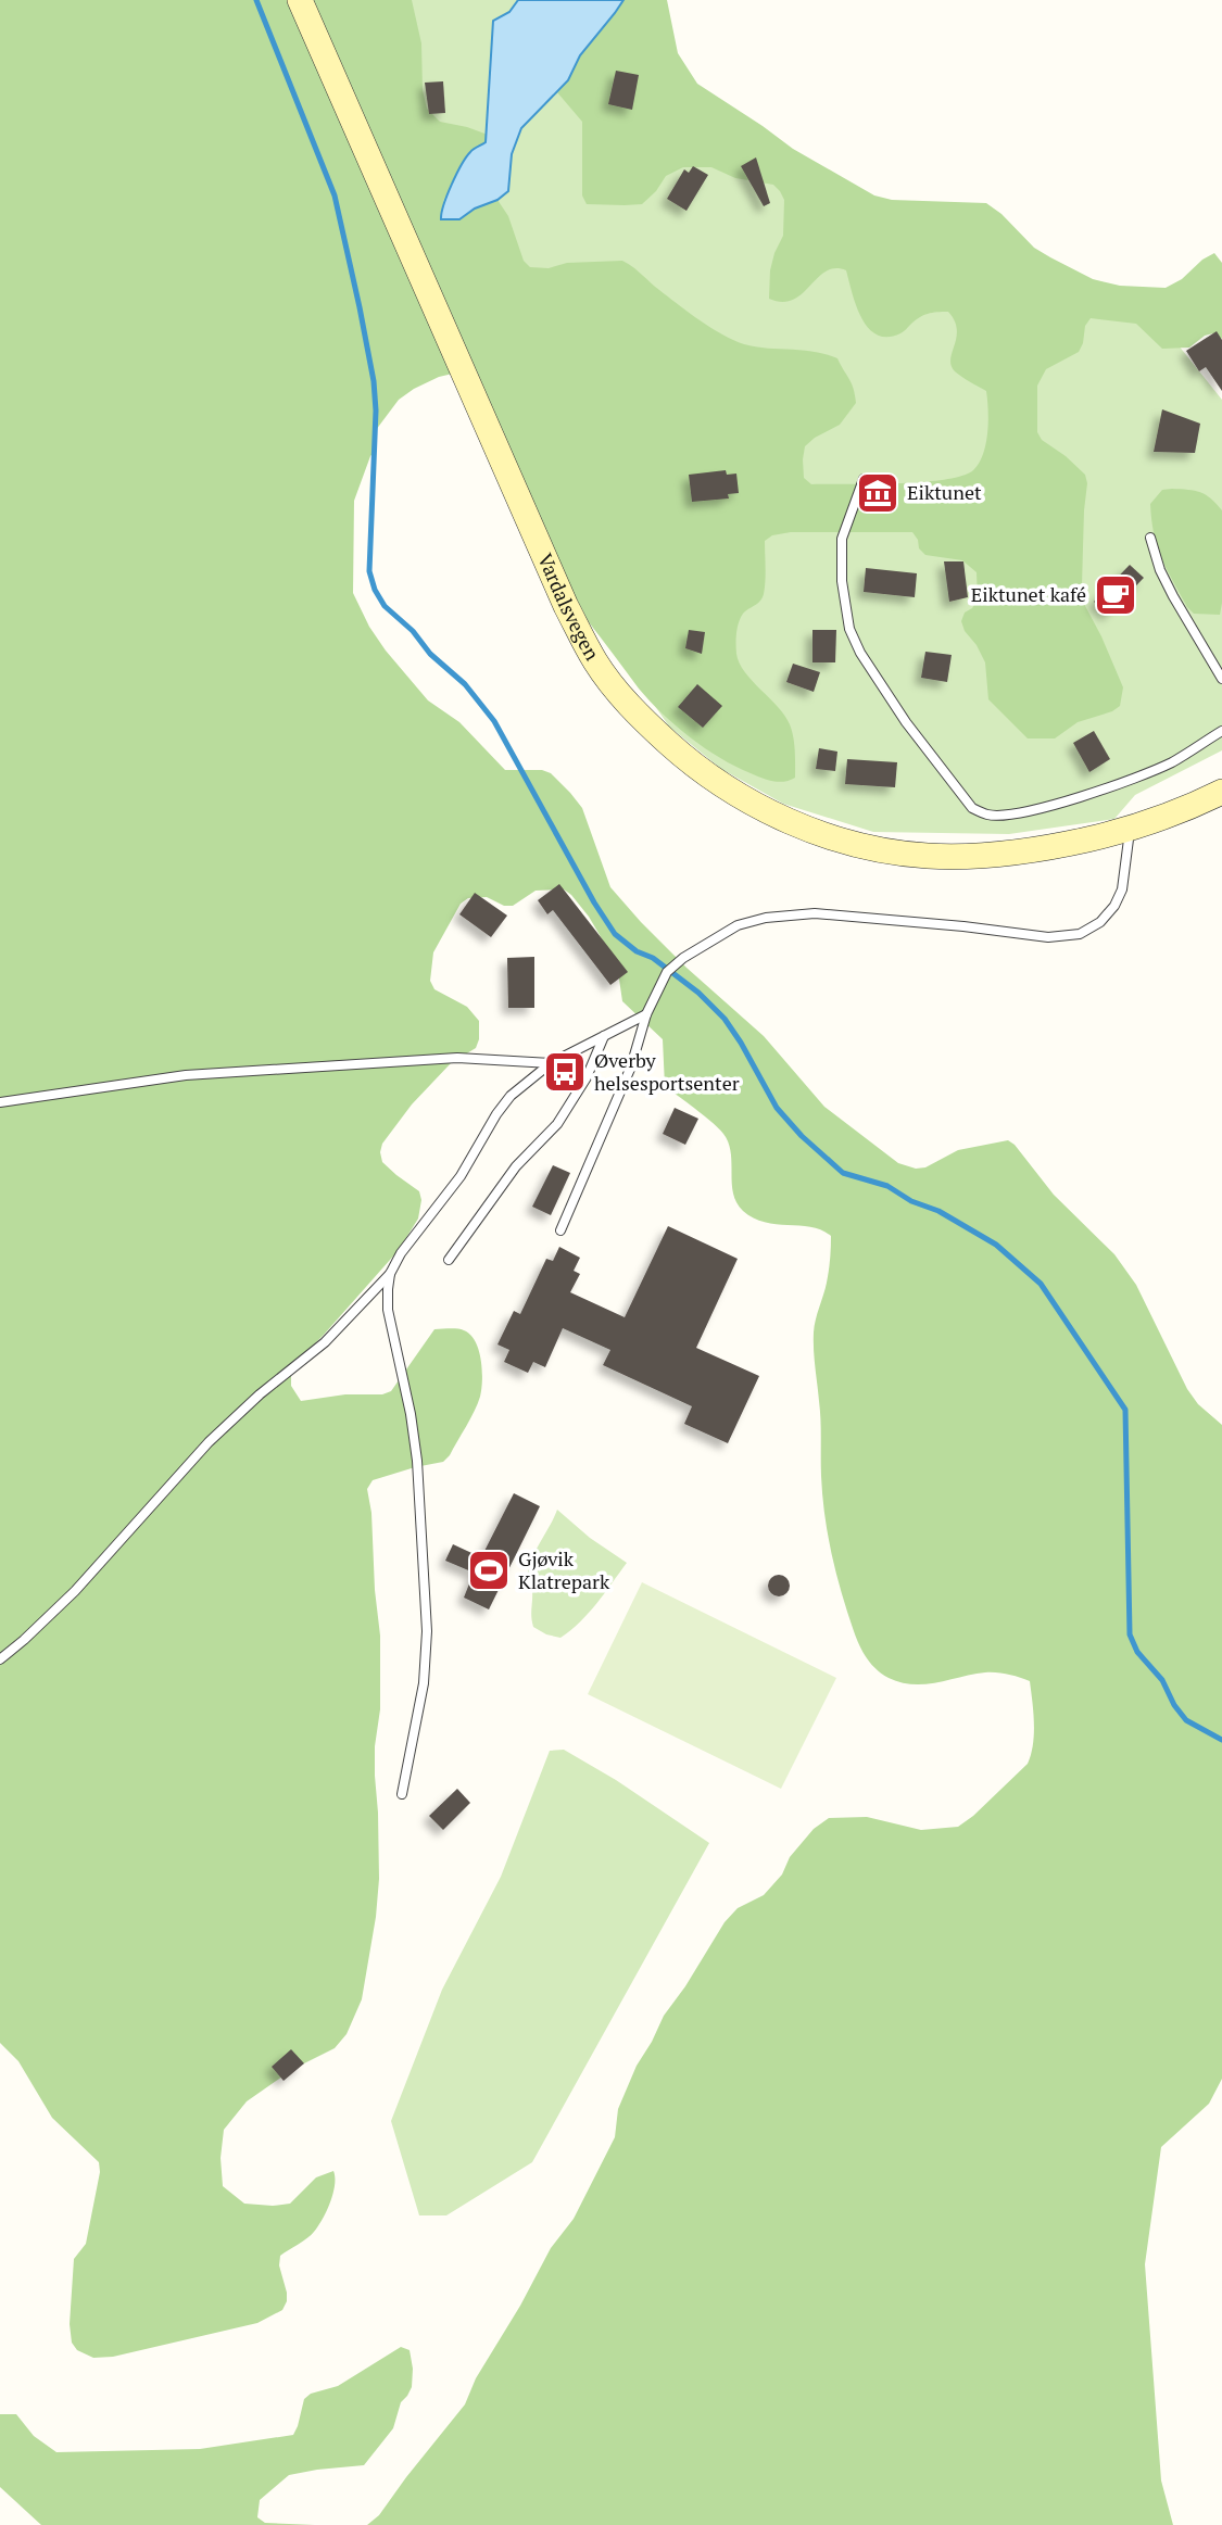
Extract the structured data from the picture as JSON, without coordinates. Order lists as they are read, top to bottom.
{
  "streets": {
    "main road": ["Vardalsvegen"]
  },
  "places": {
    "museum": ["Eiktunet"],
    "cafe": ["Eiktunet kafé"],
    "bus stop": ["Øverby helsesportsenter"],
    "sports": ["Gjøvik Klatrepark"]
  }
}
